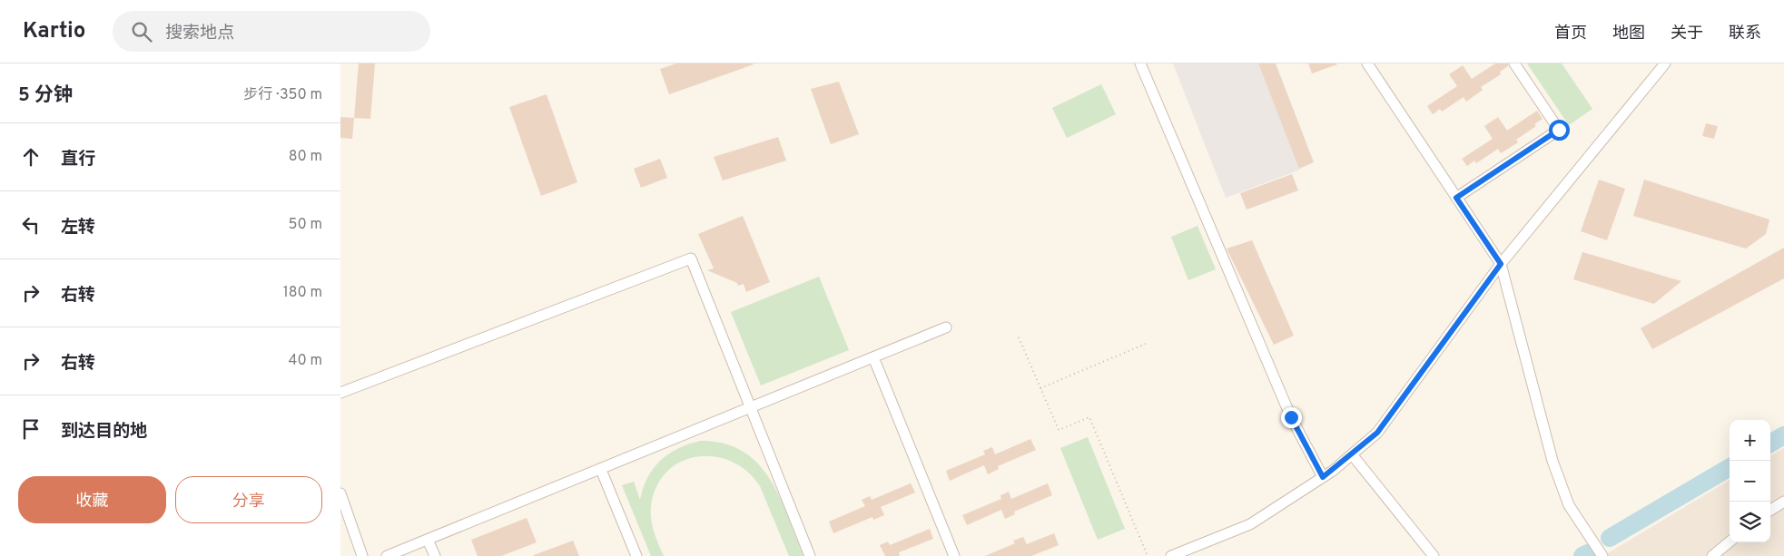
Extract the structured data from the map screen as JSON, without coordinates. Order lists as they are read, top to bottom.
{
  "page": {
    "header": "Kartio",
    "search": "搜索地点",
    "nav": [
      "首页",
      "地图",
      "关于",
      "联系"
    ],
    "heading": ["5 分钟", "步行 · 350 m"],
    "list": [
      ["直行", "80 m"],
      ["左转", "50 m"],
      ["右转", "180 m"],
      ["右转", "40 m"],
      "到达目的地"
    ],
    "map_buttons": ["+", "−"],
    "buttons": ["收藏", "分享"]
  }
}
